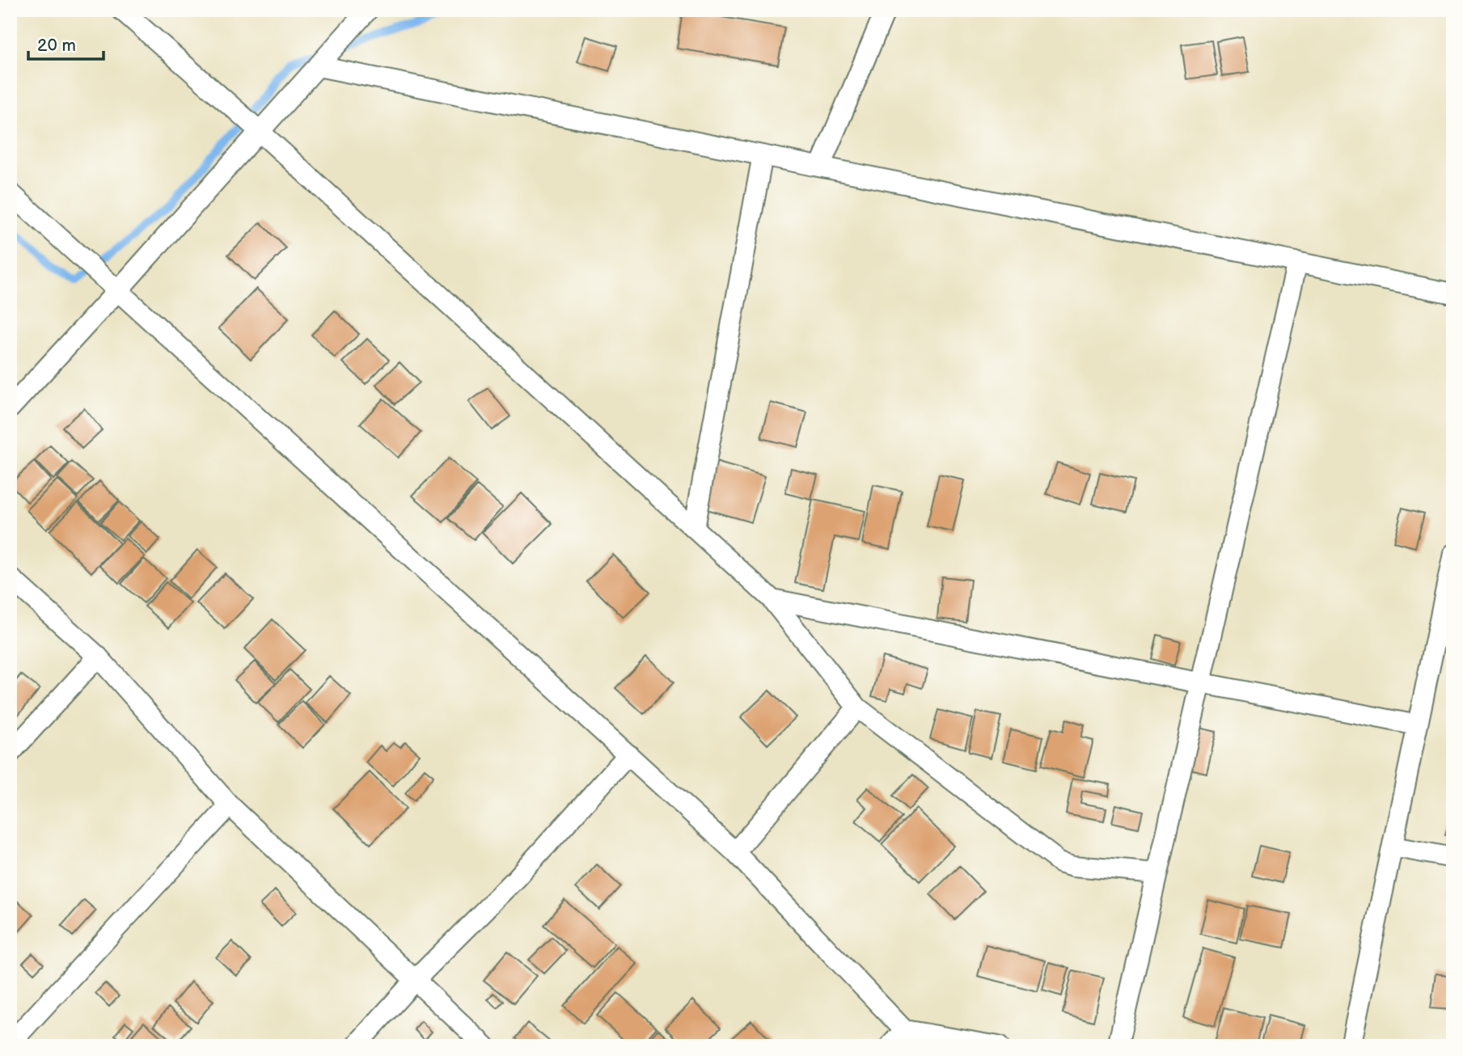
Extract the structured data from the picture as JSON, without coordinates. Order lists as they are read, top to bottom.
{
  "scale_bar": "20 m"
}
